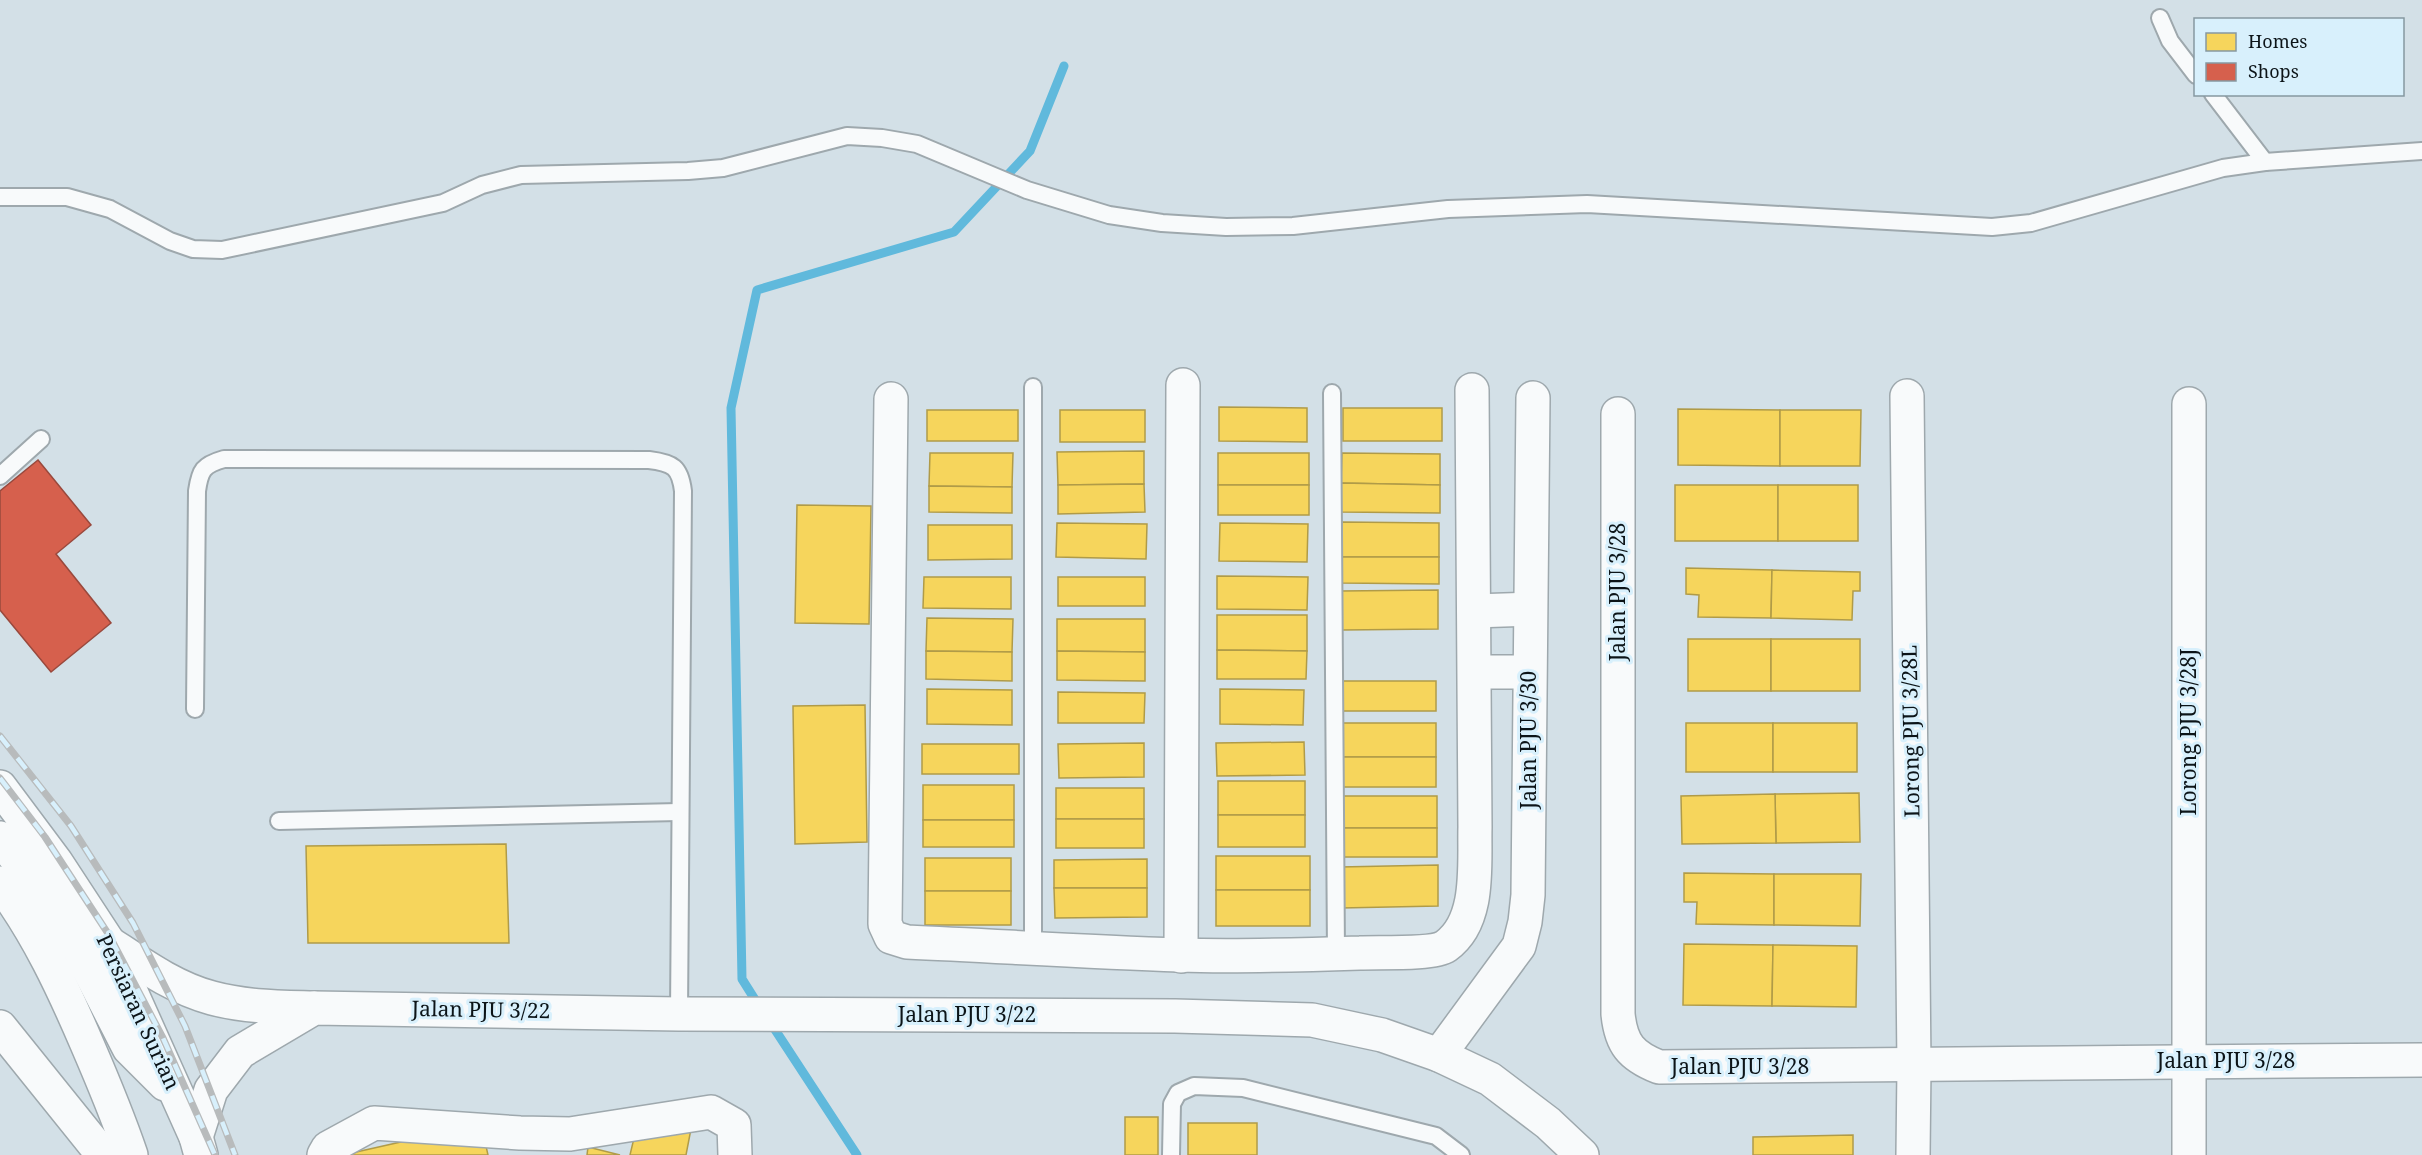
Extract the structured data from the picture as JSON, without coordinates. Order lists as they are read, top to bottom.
{
  "streets": {
    "street": [
      "Jalan PJU 3/28",
      "Lorong PJU 3/28L",
      "Lorong PJU 3/28J",
      "Jalan PJU 3/30",
      "Jalan PJU 3/22",
      "Persiaran Surian"
    ]
  },
  "crossings": [
    ["Jalan PJU 3/28", "Lorong PJU 3/28L"],
    ["Jalan PJU 3/28", "Lorong PJU 3/28J"],
    ["Jalan PJU 3/30", "Jalan PJU 3/22"],
    ["Jalan PJU 3/22", "Persiaran Surian"]
  ],
  "legend": ["Homes", "Shops"]
}
